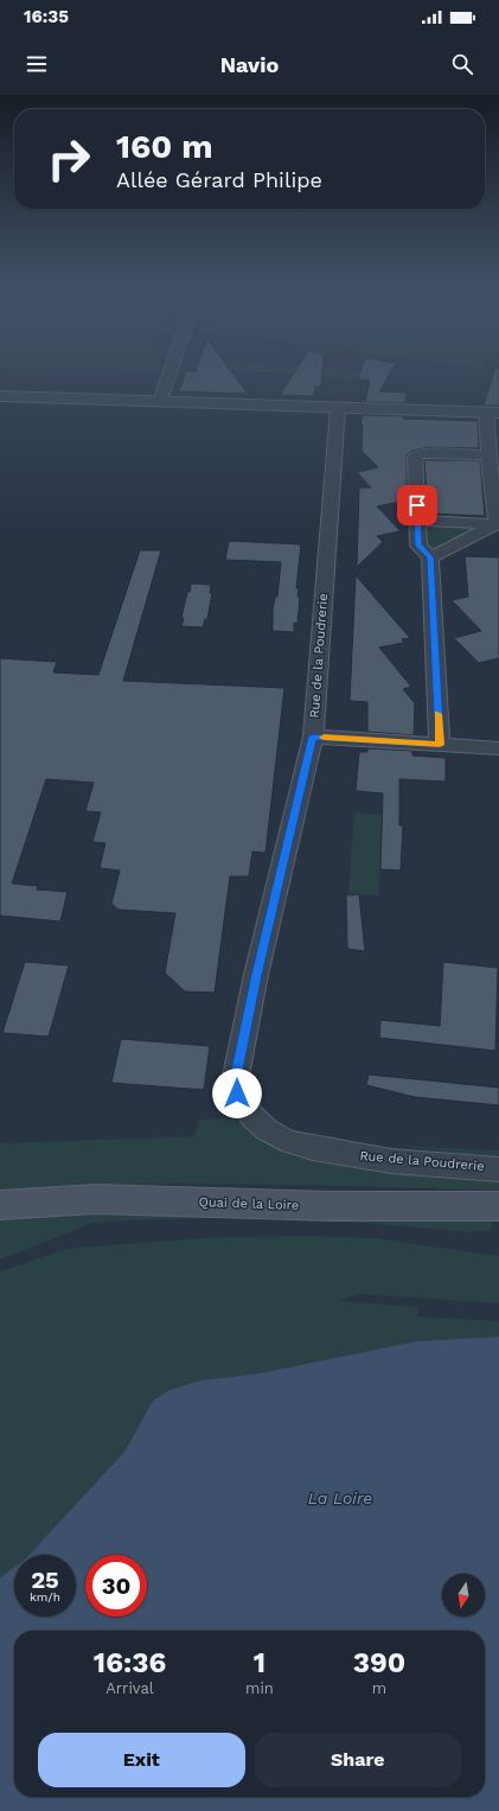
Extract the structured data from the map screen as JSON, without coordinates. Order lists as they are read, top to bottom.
{
  "streets": {
    "main road": ["Quai de la Loire"],
    "street": ["Rue de la Poudrerie"]
  },
  "water": ["La Loire"],
  "north": "bottom",
  "page": {
    "status": "16:35",
    "header": "Navio",
    "turn": ["160 m", "Allée Gérard Philipe"],
    "speed": "25 km/h",
    "limit": "30",
    "eta": [
      "16:36",
      "Arrival",
      "1",
      "min",
      "390",
      "m"
    ],
    "buttons": ["Exit", "Share"]
  }
}
